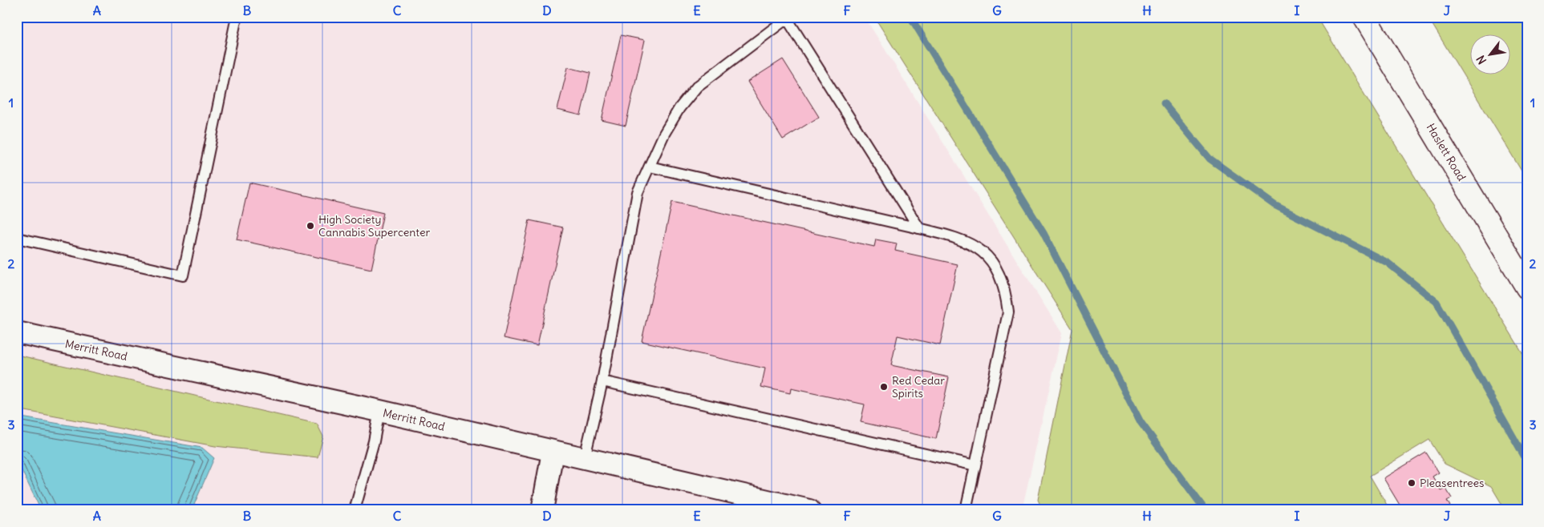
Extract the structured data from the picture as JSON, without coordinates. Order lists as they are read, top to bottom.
{
  "streets": {
    "main road": ["Haslett Road"],
    "street": ["Merritt Road"]
  },
  "places": ["High Society Cannabis Supercenter", "Red Cedar Spirits", "Pleasentrees"],
  "north": "bottom left",
  "grid": {
    "columns": [
      "A",
      "B",
      "C",
      "D",
      "E",
      "F",
      "G",
      "H",
      "I",
      "J"
    ],
    "rows": ["1", "2", "3"]
  }
}
